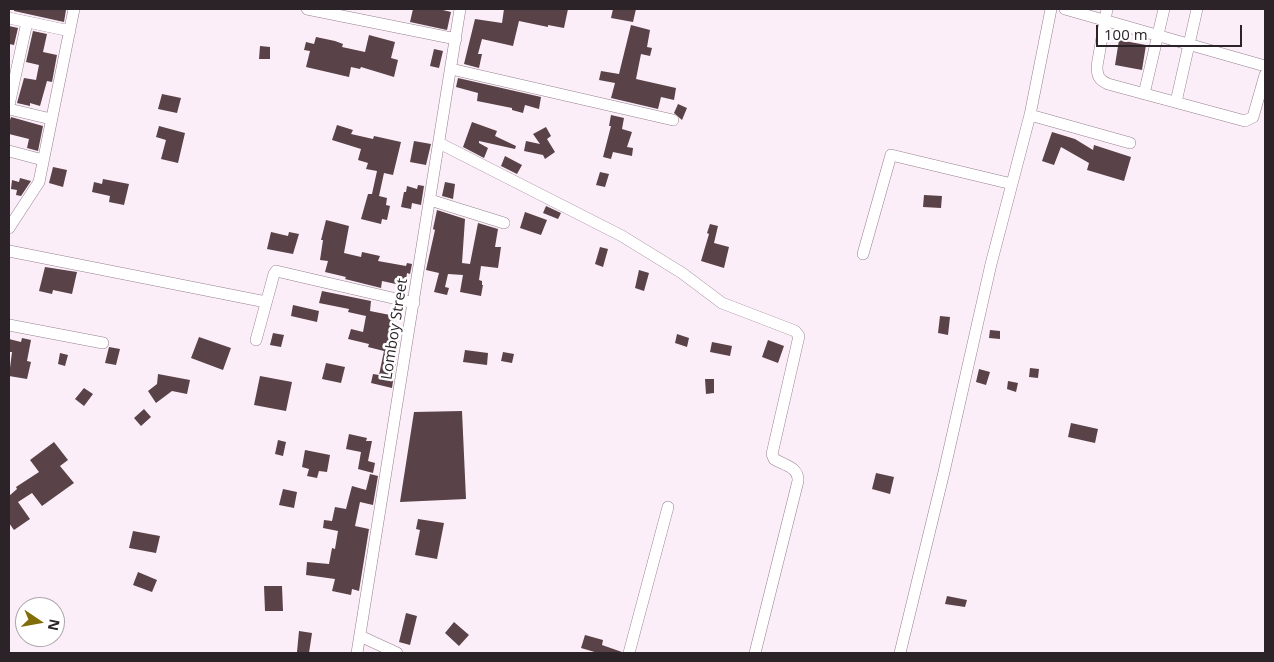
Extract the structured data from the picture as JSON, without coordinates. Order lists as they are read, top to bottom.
{
  "streets": {
    "street": ["Lomboy Street"]
  },
  "scale_bar": "100 m",
  "north": "right"
}
